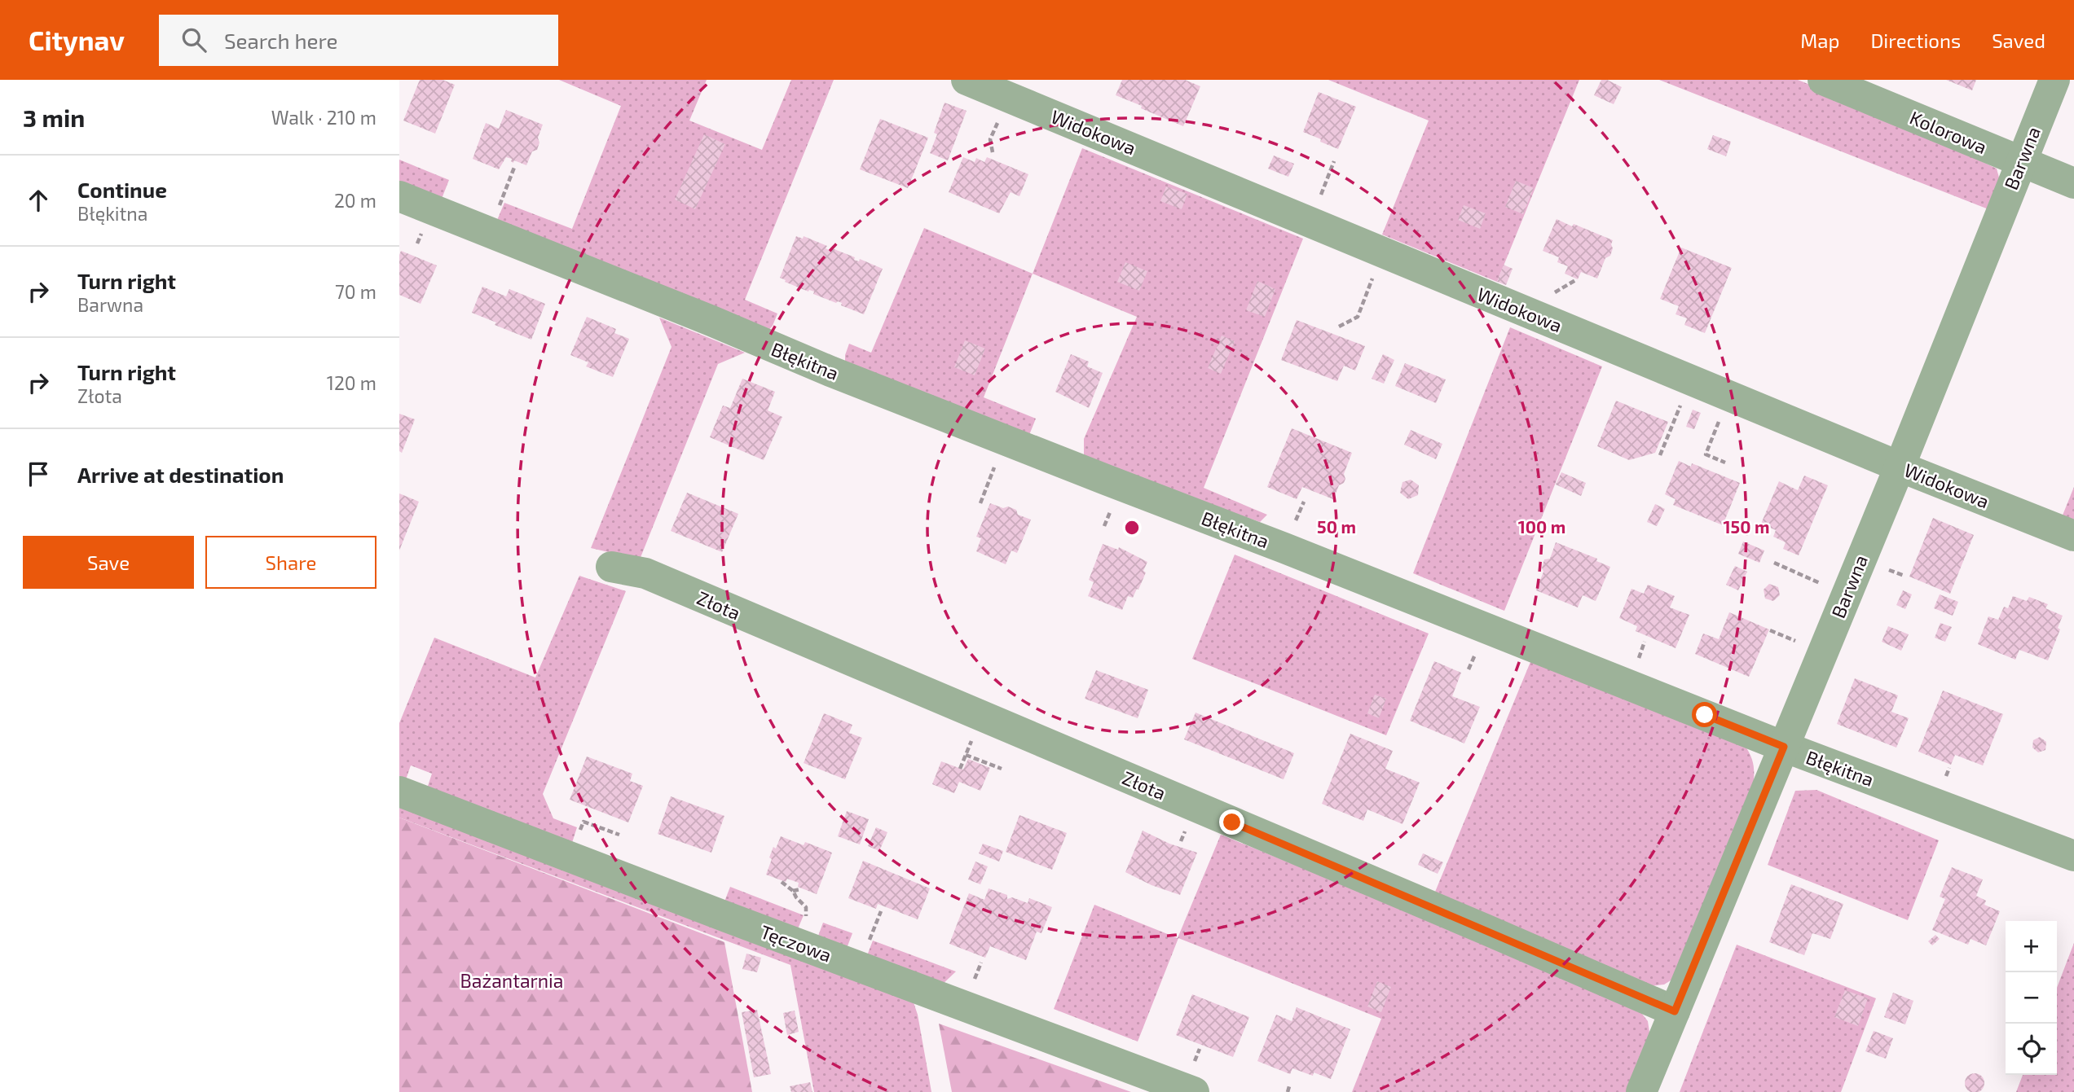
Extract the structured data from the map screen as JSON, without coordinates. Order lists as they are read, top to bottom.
{
  "streets": {
    "street": [
      "Widokowa",
      "Kolorowa",
      "Barwna",
      "Błękitna",
      "Złota",
      "Tęczowa"
    ]
  },
  "crossings": [
    ["Widokowa", "Barwna"],
    ["Kolorowa", "Barwna"],
    ["Barwna", "Błękitna"],
    ["Barwna", "Złota"]
  ],
  "parks": ["Bażantarnia"],
  "page": {
    "header": "Citynav",
    "search": "Search here",
    "nav": ["Map", "Directions", "Saved"],
    "heading": ["3 min", "Walk · 210 m"],
    "list": [
      ["Continue", "Błękitna", "20 m"],
      ["Turn right", "Barwna", "70 m"],
      ["Turn right", "Złota", "120 m"],
      "Arrive at destination"
    ],
    "buttons": ["Save", "Share"],
    "map_buttons": ["+", "−"]
  },
  "rings": ["50 m", "100 m", "150 m"]
}
